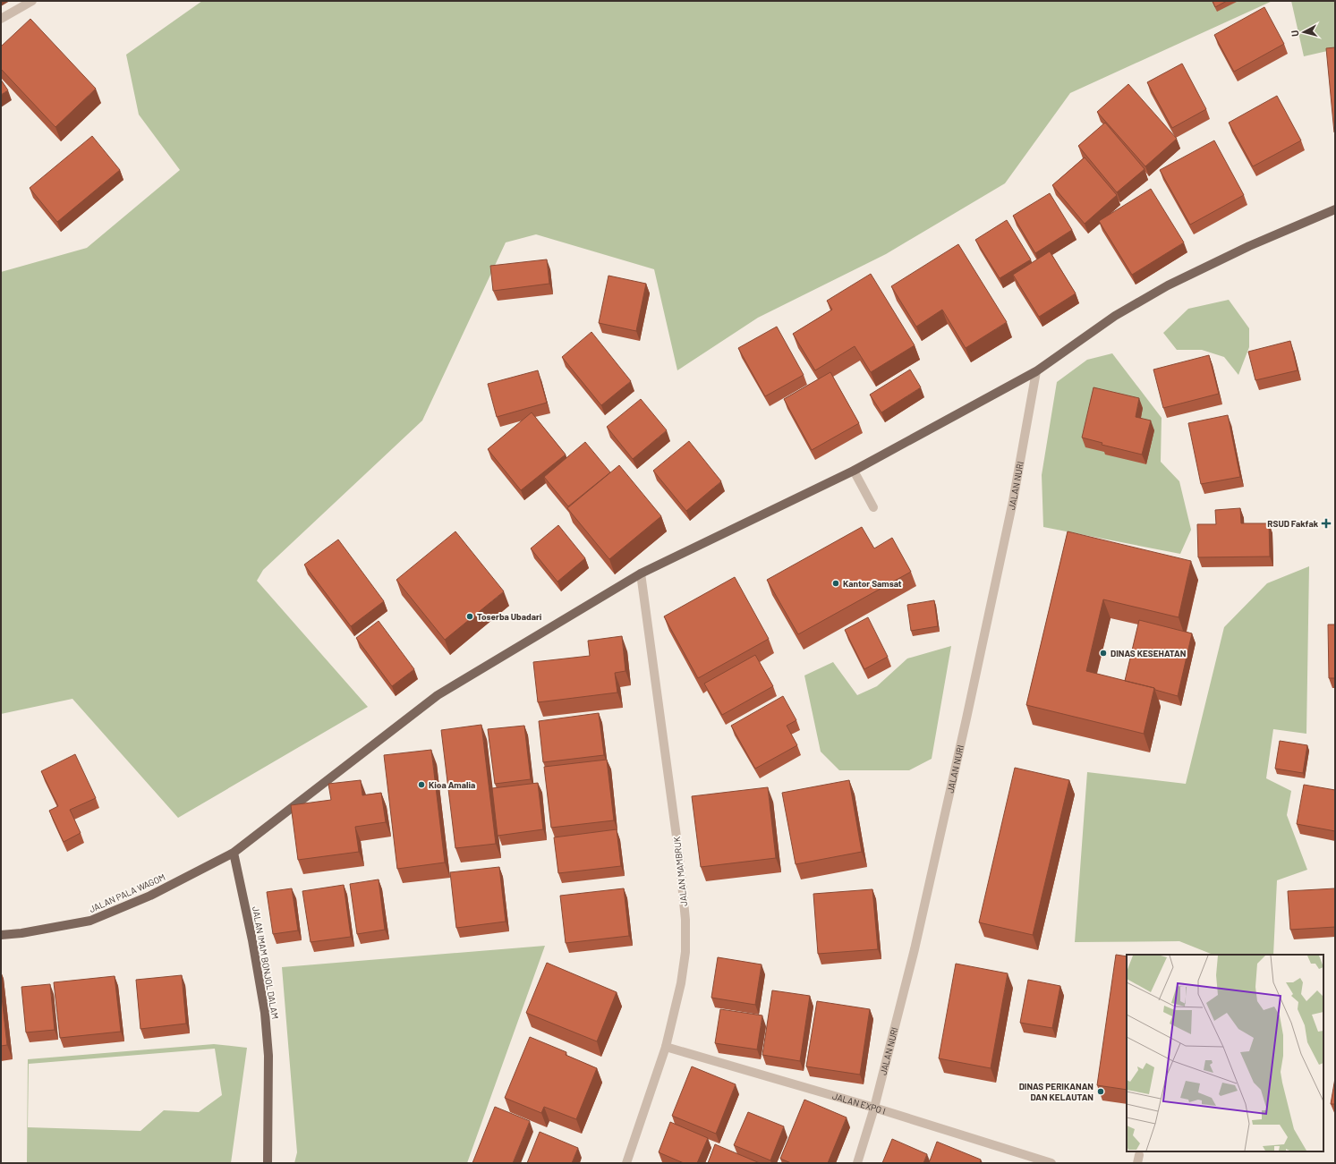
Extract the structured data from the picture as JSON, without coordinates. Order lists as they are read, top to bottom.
{
  "streets": {
    "main road": ["JALAN PALA WAGOM", "JALAN IMAM BONJOL DALAM"],
    "street": ["JALAN NURI", "JALAN MAMBRUK", "JALAN EXPO I"]
  },
  "crossings": [
    ["JALAN NURI", "JALAN PALA WAGOM"],
    ["JALAN NURI", "JALAN EXPO I"],
    ["JALAN MAMBRUK", "JALAN PALA WAGOM"],
    ["JALAN MAMBRUK", "JALAN EXPO I"],
    ["JALAN PALA WAGOM", "JALAN IMAM BONJOL DALAM"]
  ],
  "places": {
    "health": ["RSUD Fakfak"],
    "other": [
      "Kantor Samsat",
      "Toserba Ubadari",
      "DINAS KESEHATAN",
      "Kioa Amalia",
      "DINAS PERIKANAN DAN KELAUTAN"
    ]
  },
  "north": "left"
}
